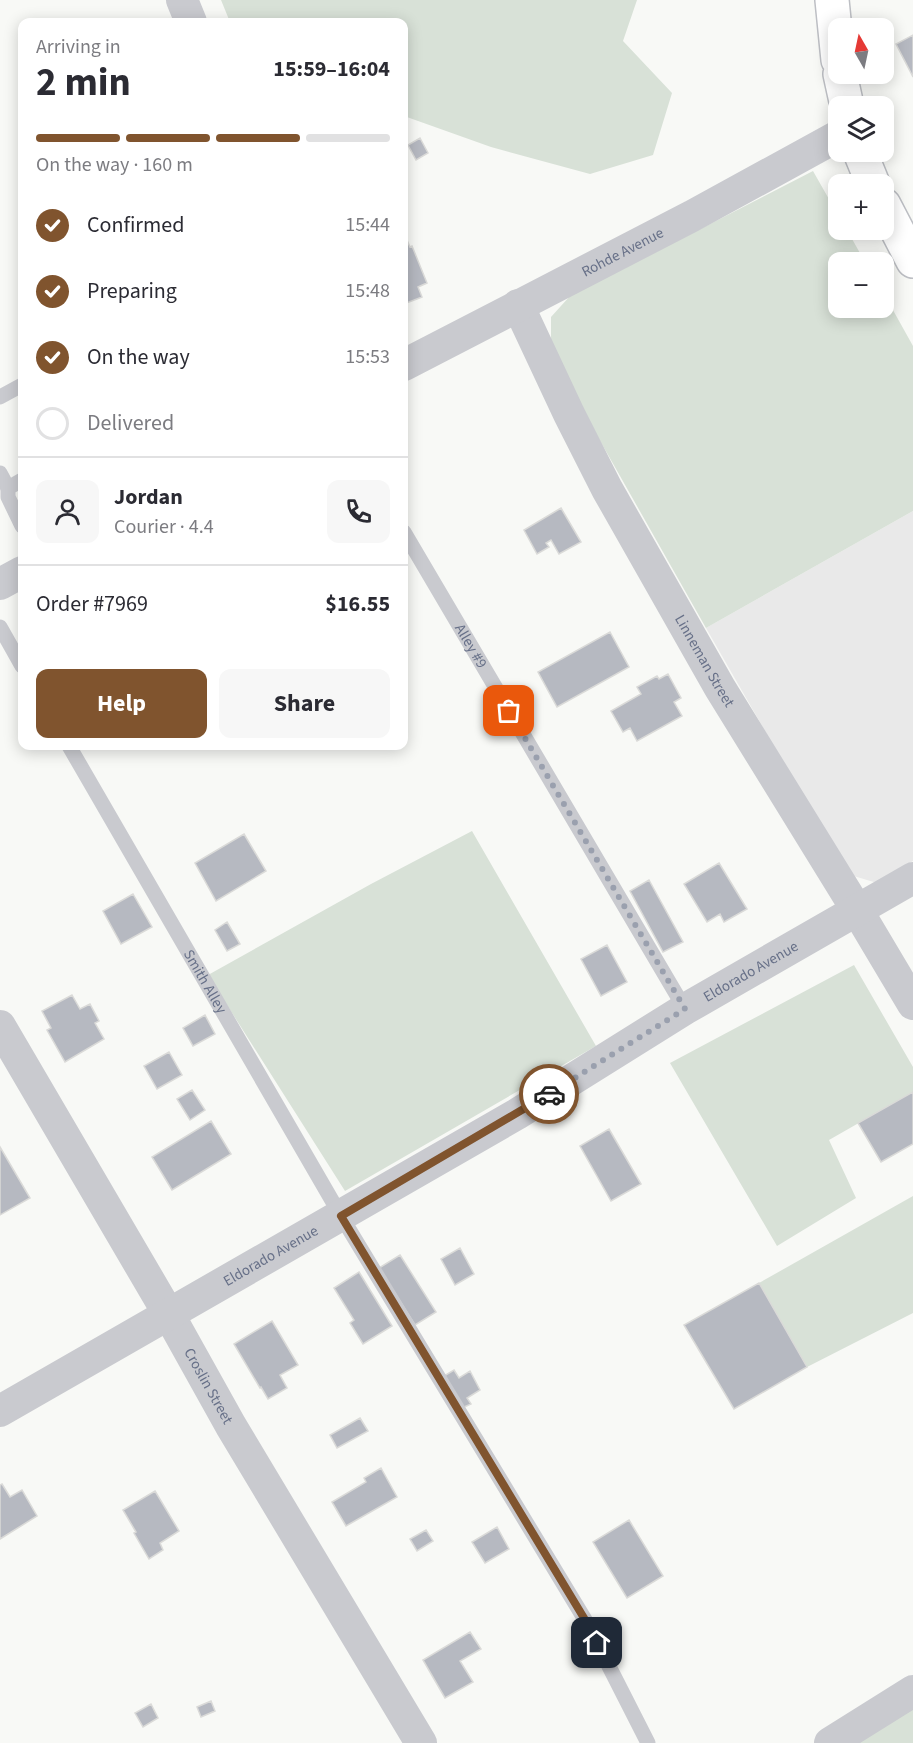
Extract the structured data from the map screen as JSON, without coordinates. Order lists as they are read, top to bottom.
{
  "streets": {
    "street": [
      "Rohde Avenue",
      "Linneman Street",
      "Eldorado Avenue",
      "Croslin Street"
    ],
    "lane": ["Alley #9", "Smith Alley"]
  },
  "crossings": [
    ["Rohde Avenue", "Linneman Street"],
    ["Alley #9", "Eldorado Avenue"],
    ["Linneman Street", "Eldorado Avenue"],
    ["Eldorado Avenue", "Smith Alley"],
    ["Eldorado Avenue", "Croslin Street"]
  ],
  "north": "top",
  "page": {
    "map_buttons": ["+", "−"],
    "heading": ["2 min", "Arriving in", "15:59–16:04"],
    "panel": [
      "Jordan",
      "Courier · 4.4",
      "Order #7969",
      "$16.55"
    ],
    "bar": "On the way · 160 m",
    "list": [
      ["Confirmed", "15:44"],
      ["Preparing", "15:48"],
      ["On the way", "15:53"],
      "Delivered"
    ],
    "buttons": ["Help", "Share"]
  }
}
